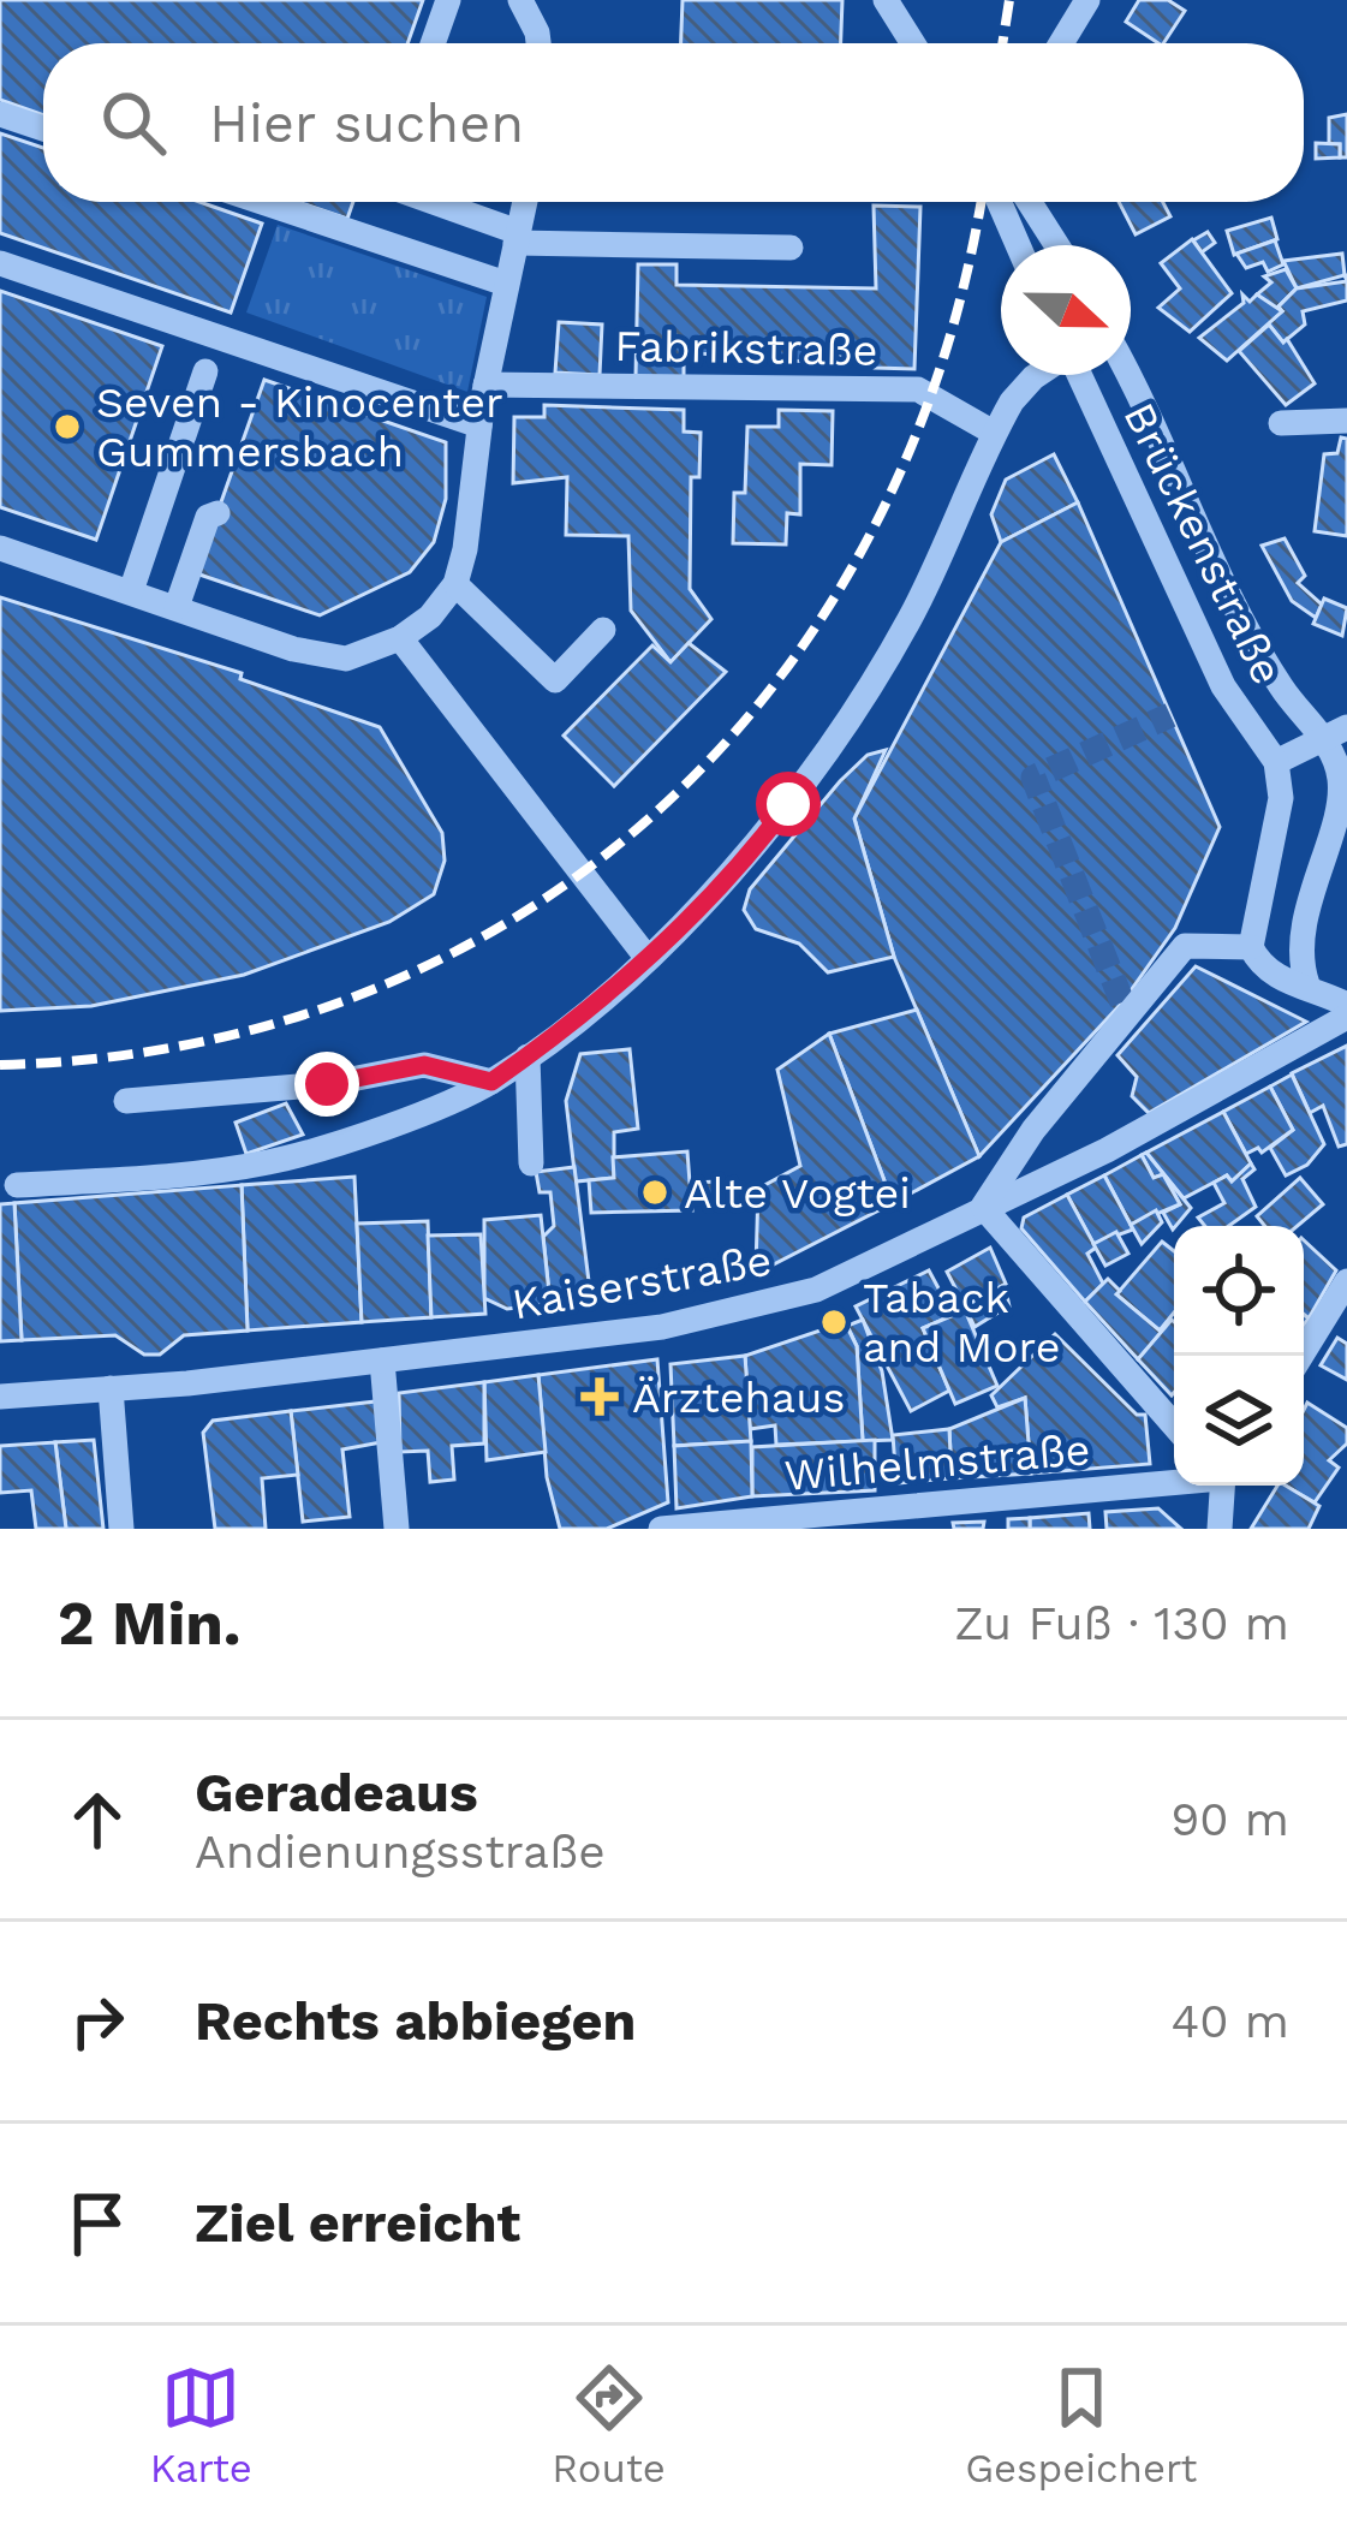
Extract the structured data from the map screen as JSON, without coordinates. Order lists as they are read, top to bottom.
{
  "streets": {
    "street": [
      "Fabrikstraße",
      "Brückenstraße",
      "Kaiserstraße",
      "Wilhelmstraße"
    ]
  },
  "places": {
    "other": ["Seven - Kinocenter Gummersbach", "Alte Vogtei", "Taback and More"],
    "health": ["Ärztehaus"]
  },
  "north": "right",
  "page": {
    "search": "Hier suchen",
    "heading": ["2 Min.", "Zu Fuß · 130 m"],
    "list": [
      ["Geradeaus", "Andienungsstraße", "90 m"],
      ["Rechts abbiegen", "40 m"],
      "Ziel erreicht"
    ],
    "nav": ["Karte", "Route", "Gespeichert"]
  }
}
